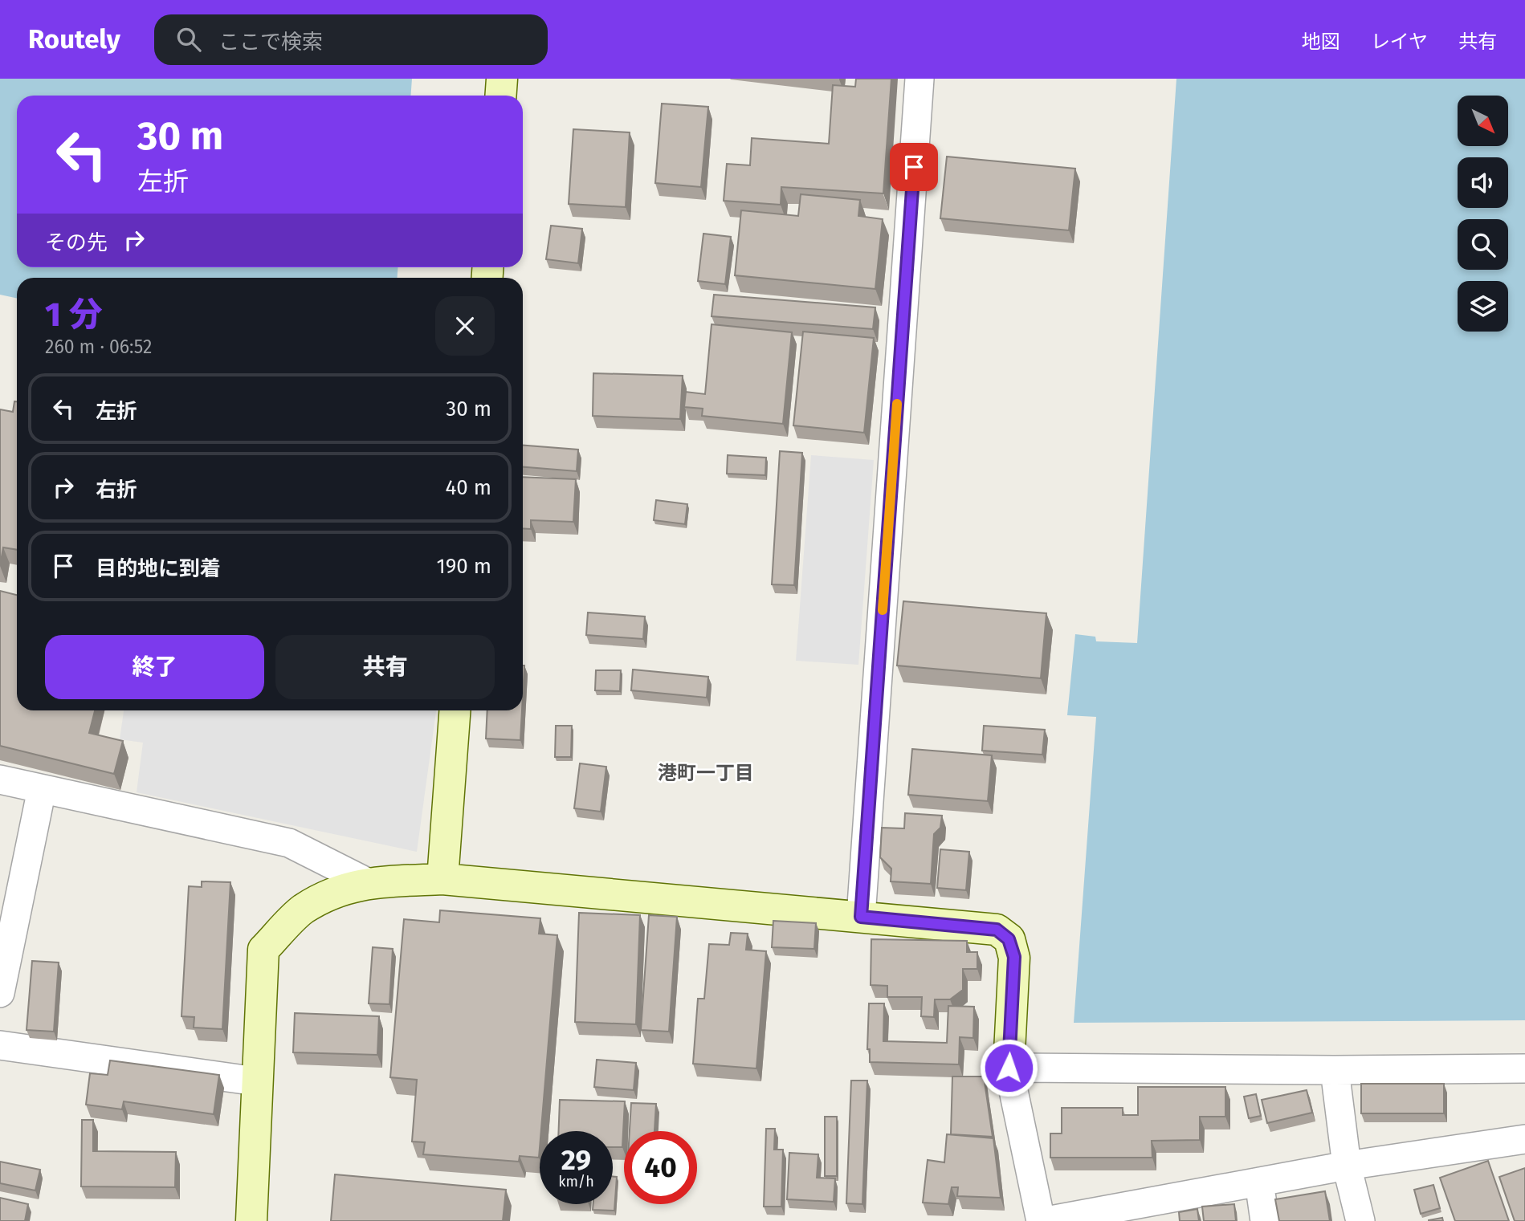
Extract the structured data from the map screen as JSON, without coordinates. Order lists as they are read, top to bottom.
{
  "districts": ["港町一丁目"],
  "north": "bottom right",
  "page": {
    "header": "Routely",
    "search": "ここで検索",
    "nav": ["地図", "レイヤ", "共有"],
    "turn": ["30 m", "左折"],
    "then": "その先",
    "heading": ["1 分", "260 m · 06:52"],
    "list": [
      {
        "name": "左折",
        "value": "30 m"
      },
      {
        "name": "右折",
        "value": "40 m"
      },
      {
        "name": "目的地に到着",
        "value": "190 m"
      }
    ],
    "buttons": ["終了", "共有"],
    "speed": "29 km/h",
    "limit": "40"
  }
}
